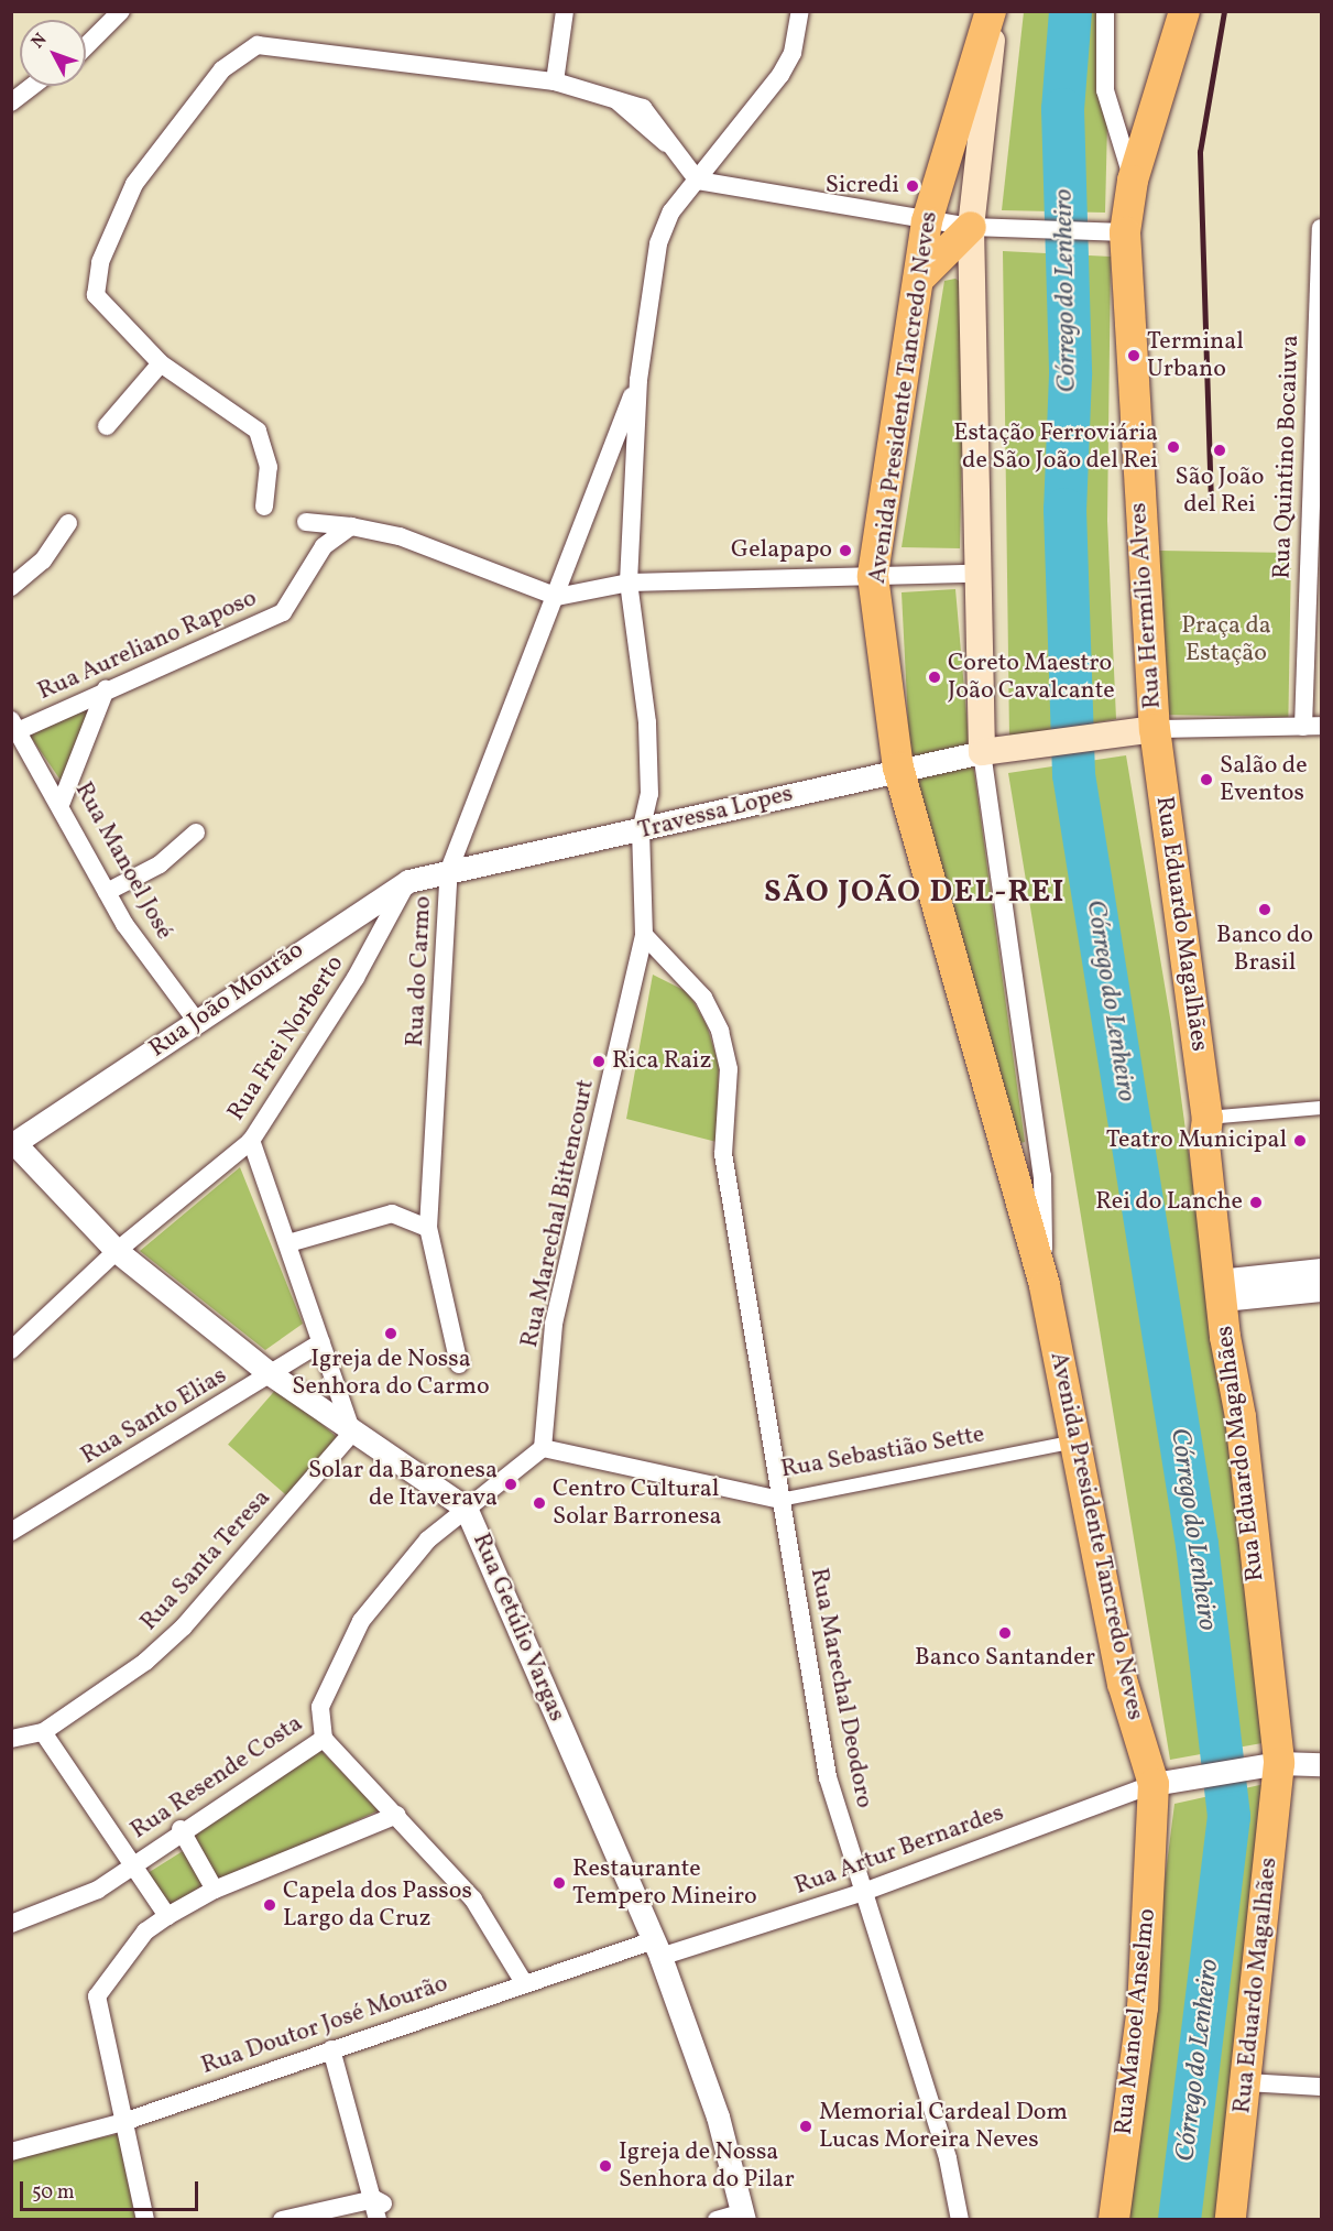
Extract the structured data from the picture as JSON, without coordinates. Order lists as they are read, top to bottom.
{
  "streets": {
    "highway": [
      "Avenida Presidente Tancredo Neves",
      "Rua Hermílio Alves",
      "Rua Eduardo Magalhães",
      "Rua Manoel Anselmo"
    ],
    "street": [
      "Rua Quintino Bocaiuva",
      "Rua Aureliano Raposo",
      "Travessa Lopes",
      "Rua Manoel José",
      "Rua do Carmo",
      "Rua João Mourão",
      "Rua Frei Norberto",
      "Rua Marechal Bittencourt",
      "Rua Santo Elias",
      "Rua Sebastião Sette",
      "Rua Santa Teresa",
      "Rua Getúlio Vargas",
      "Rua Marechal Deodoro",
      "Rua Resende Costa",
      "Rua Artur Bernardes",
      "Rua Doutor José Mourão"
    ]
  },
  "crossings": [
    ["Avenida Presidente Tancredo Neves", "Travessa Lopes"],
    ["Avenida Presidente Tancredo Neves", "Rua Sebastião Sette"],
    ["Avenida Presidente Tancredo Neves", "Rua Artur Bernardes"],
    ["Avenida Presidente Tancredo Neves", "Rua Manoel Anselmo"],
    ["Rua Hermílio Alves", "Rua Eduardo Magalhães"],
    ["Rua Aureliano Raposo", "Rua Manoel José"],
    ["Travessa Lopes", "Rua do Carmo"],
    ["Travessa Lopes", "Rua João Mourão"],
    ["Travessa Lopes", "Rua Marechal Bittencourt"],
    ["Rua Manoel José", "Rua João Mourão"],
    ["Rua do Carmo", "Rua João Mourão"],
    ["Rua do Carmo", "Rua Marechal Bittencourt"],
    ["Rua João Mourão", "Rua Frei Norberto"],
    ["Rua João Mourão", "Rua Getúlio Vargas"],
    ["Rua Frei Norberto", "Rua Getúlio Vargas"],
    ["Rua Marechal Bittencourt", "Rua Sebastião Sette"],
    ["Rua Marechal Bittencourt", "Rua Marechal Deodoro"],
    ["Rua Santo Elias", "Rua Getúlio Vargas"],
    ["Rua Sebastião Sette", "Rua Marechal Deodoro"],
    ["Rua Santa Teresa", "Rua Getúlio Vargas"],
    ["Rua Getúlio Vargas", "Rua Resende Costa"],
    ["Rua Getúlio Vargas", "Rua Artur Bernardes"],
    ["Rua Getúlio Vargas", "Rua Doutor José Mourão"],
    ["Rua Marechal Deodoro", "Rua Artur Bernardes"],
    ["Rua Artur Bernardes", "Rua Manoel Anselmo"],
    ["Rua Artur Bernardes", "Rua Doutor José Mourão"]
  ],
  "districts": ["SÃO JOÃO DEL-REI"],
  "water": ["Córrego do Lenheiro"],
  "parks": ["Praça da Estação"],
  "places": [
    "Sicredi",
    "Terminal Urbano",
    "Estação Ferroviária de São João del Rei",
    "São João del Rei",
    "Gelapapo",
    "Coreto Maestro João Cavalcante",
    "Salão de Eventos",
    "Banco do Brasil",
    "Rica Raiz",
    "Teatro Municipal",
    "Rei do Lanche",
    "Igreja de Nossa Senhora do Carmo",
    "Solar da Baronesa de Itaverava",
    "Centro Cultural Solar Barronesa",
    "Banco Santander",
    "Restaurante Tempero Mineiro",
    "Capela dos Passos Largo da Cruz",
    "Memorial Cardeal Dom Lucas Moreira Neves",
    "Igreja de Nossa Senhora do Pilar"
  ],
  "scale_bar": "50 m",
  "north": "top left"
}
